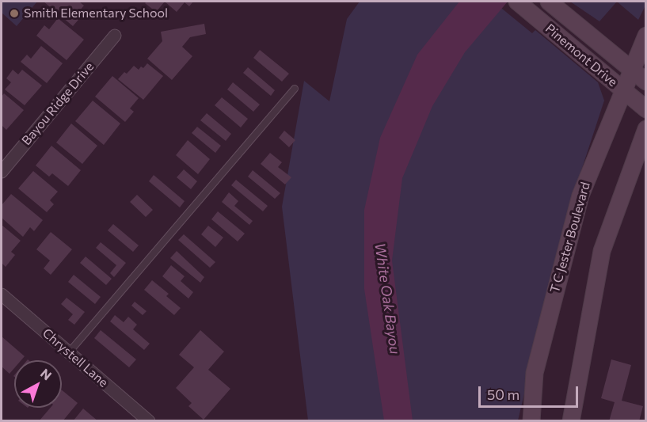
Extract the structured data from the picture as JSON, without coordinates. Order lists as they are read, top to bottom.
{
  "streets": {
    "main road": ["Pinemont Drive", "T C Jester Boulevard"],
    "street": ["Bayou Ridge Drive", "Chrystell Lane"]
  },
  "crossings": [
    ["Pinemont Drive", "T C Jester Boulevard"]
  ],
  "water": ["White Oak Bayou"],
  "places": ["Smith Elementary School"],
  "scale_bar": "50 m",
  "north": "top right"
}
